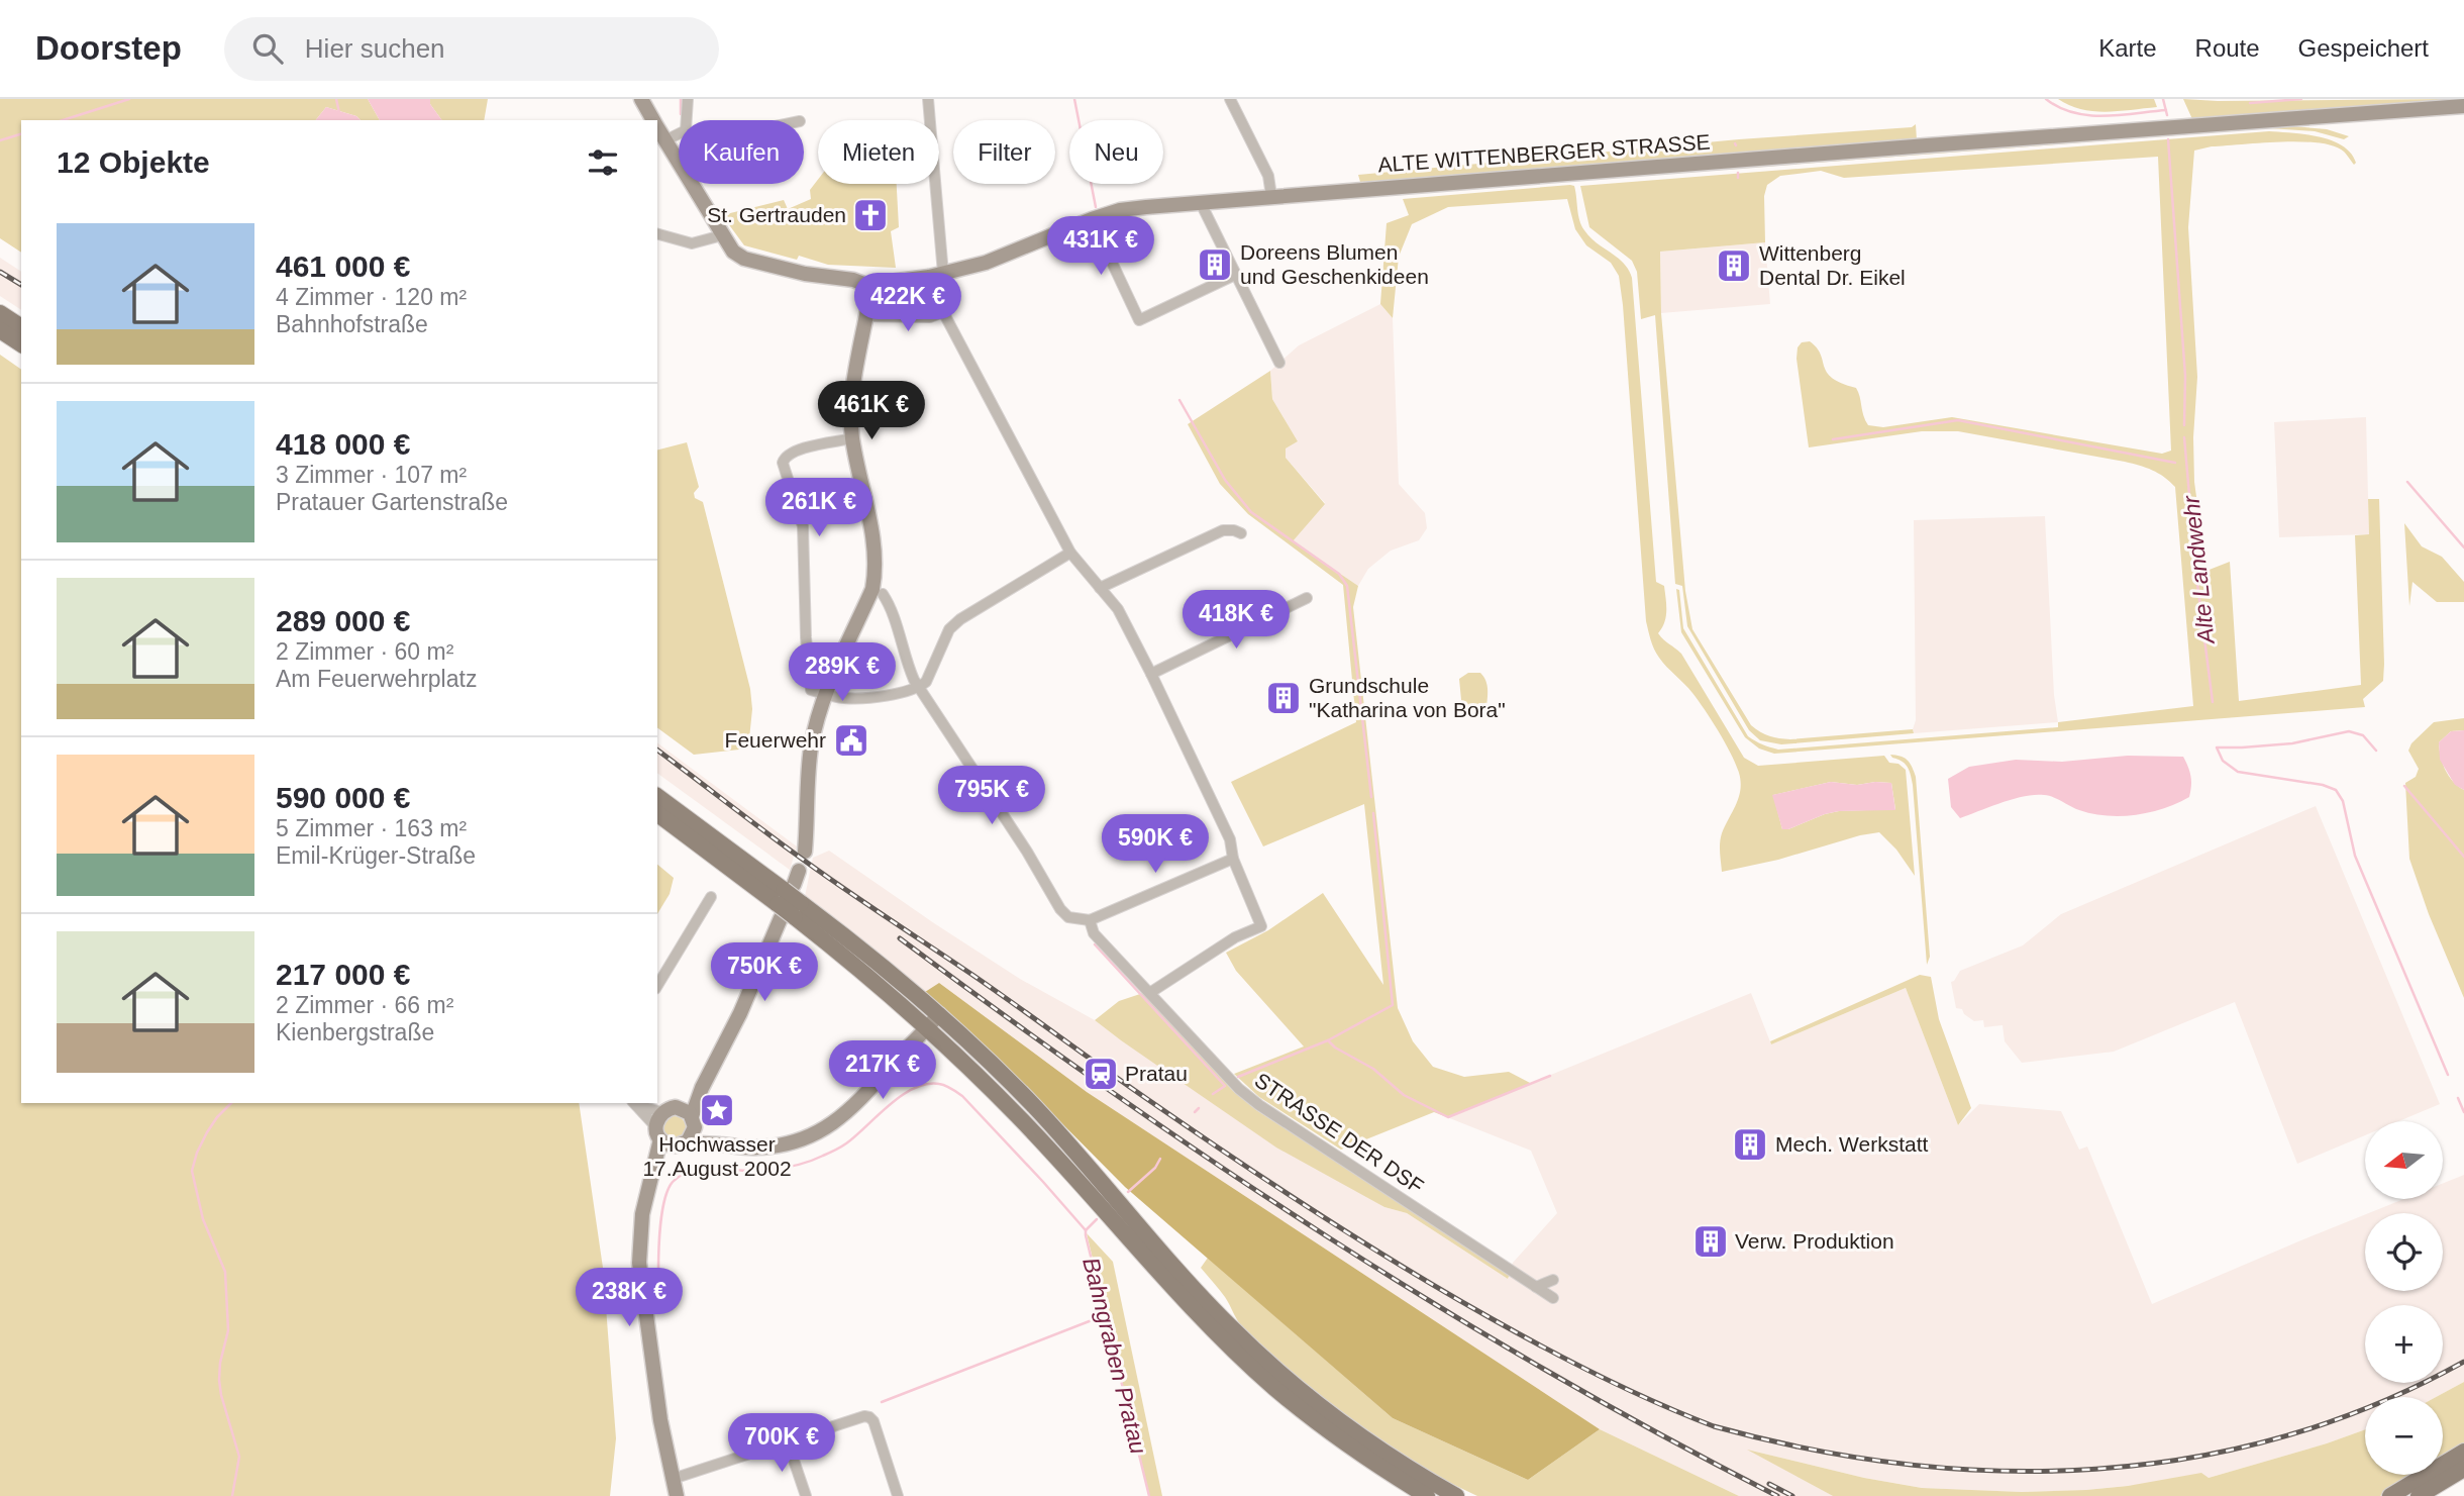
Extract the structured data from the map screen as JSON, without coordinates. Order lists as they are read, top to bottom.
{
  "streets": {
    "street": ["ALTE WITTENBERGER STRASSE", "STRASSE DER DSF"]
  },
  "water": ["Alte Landwehr", "Bahngraben Pratau"],
  "places": {
    "church": ["St. Gertrauden"],
    "building": [
      "Doreens Blumen und Geschenkideen",
      "Wittenberg Dental Dr. Eikel",
      "Grundschule \"Katharina von Bora\"",
      "Mech. Werkstatt",
      "Verw. Produktion"
    ],
    "public building": ["Feuerwehr"],
    "station": ["Pratau"],
    "place": ["Hochwasser 17.August 2002"]
  },
  "north": "left",
  "page": {
    "header": "Doorstep",
    "search": "Hier suchen",
    "nav": ["Karte", "Route", "Gespeichert"],
    "chip": [
      "Kaufen",
      "Mieten",
      "Filter",
      "Neu"
    ],
    "heading": "12 Objekte",
    "list": [
      {
        "name": "461 000 €",
        "note": "4 Zimmer · 120 m² · Bahnhofstraße"
      },
      {
        "name": "418 000 €",
        "note": "3 Zimmer · 107 m² · Pratauer Gartenstraße"
      },
      {
        "name": "289 000 €",
        "note": "2 Zimmer · 60 m² · Am Feuerwehrplatz"
      },
      {
        "name": "590 000 €",
        "note": "5 Zimmer · 163 m² · Emil-Krüger-Straße"
      },
      {
        "name": "217 000 €",
        "note": "2 Zimmer · 66 m² · Kienbergstraße"
      }
    ],
    "price": [
      "431K €",
      "422K €",
      "461K €",
      "261K €",
      "418K €",
      "289K €",
      "795K €",
      "590K €",
      "750K €",
      "217K €",
      "238K €",
      "700K €"
    ],
    "map_buttons": ["+", "−"]
  }
}
